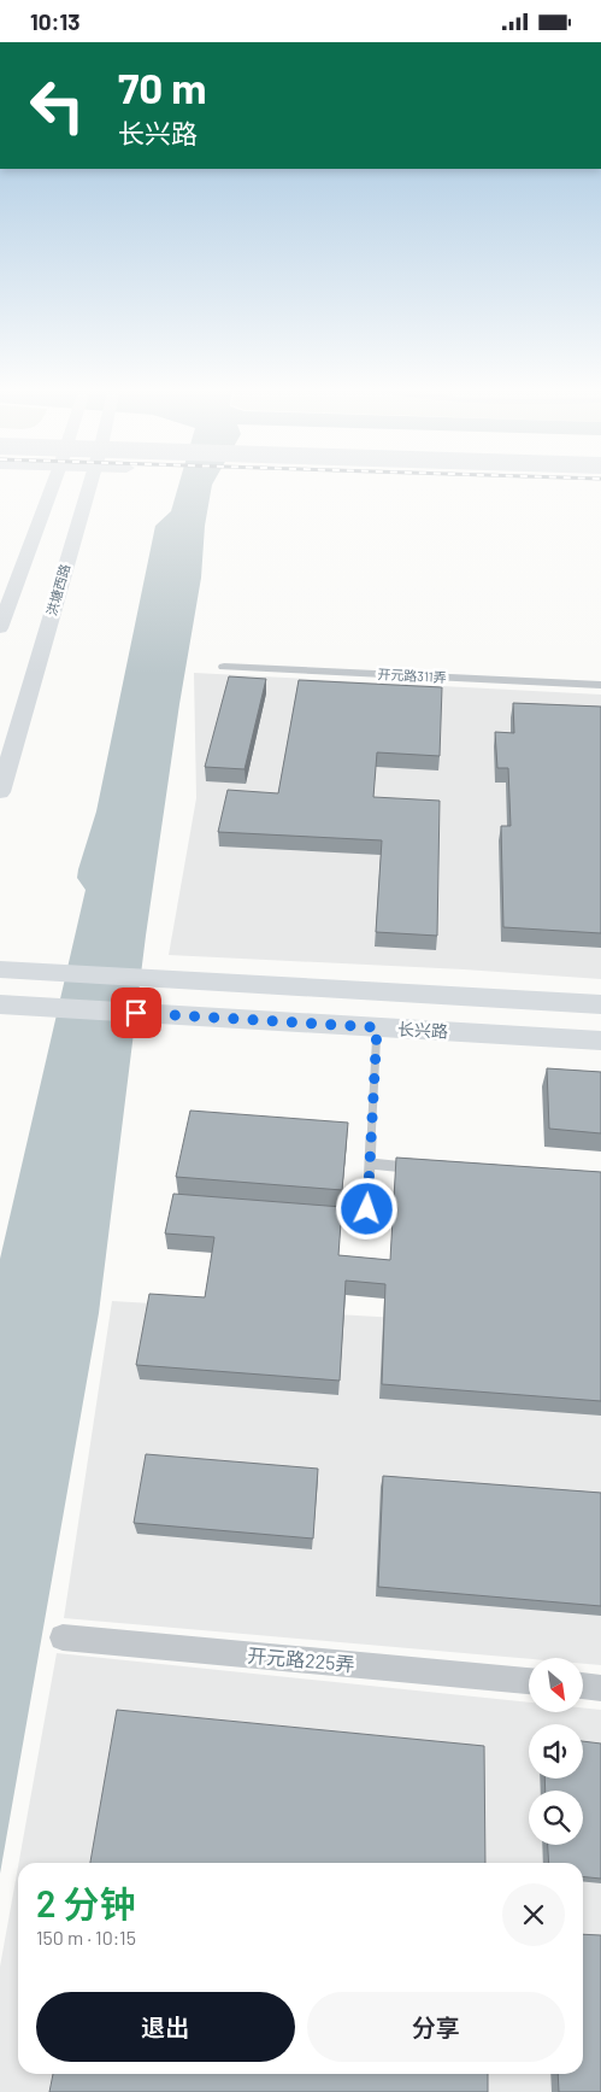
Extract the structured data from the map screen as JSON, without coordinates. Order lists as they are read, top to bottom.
{
  "streets": {
    "main road": ["洪塘西路", "长兴路"],
    "street": ["开元路311弄", "开元路225弄"]
  },
  "north": "bottom right",
  "page": {
    "status": "10:13",
    "turn": ["70 m", "长兴路"],
    "heading": ["2 分钟", "150 m · 10:15"],
    "buttons": ["退出", "分享"]
  }
}
